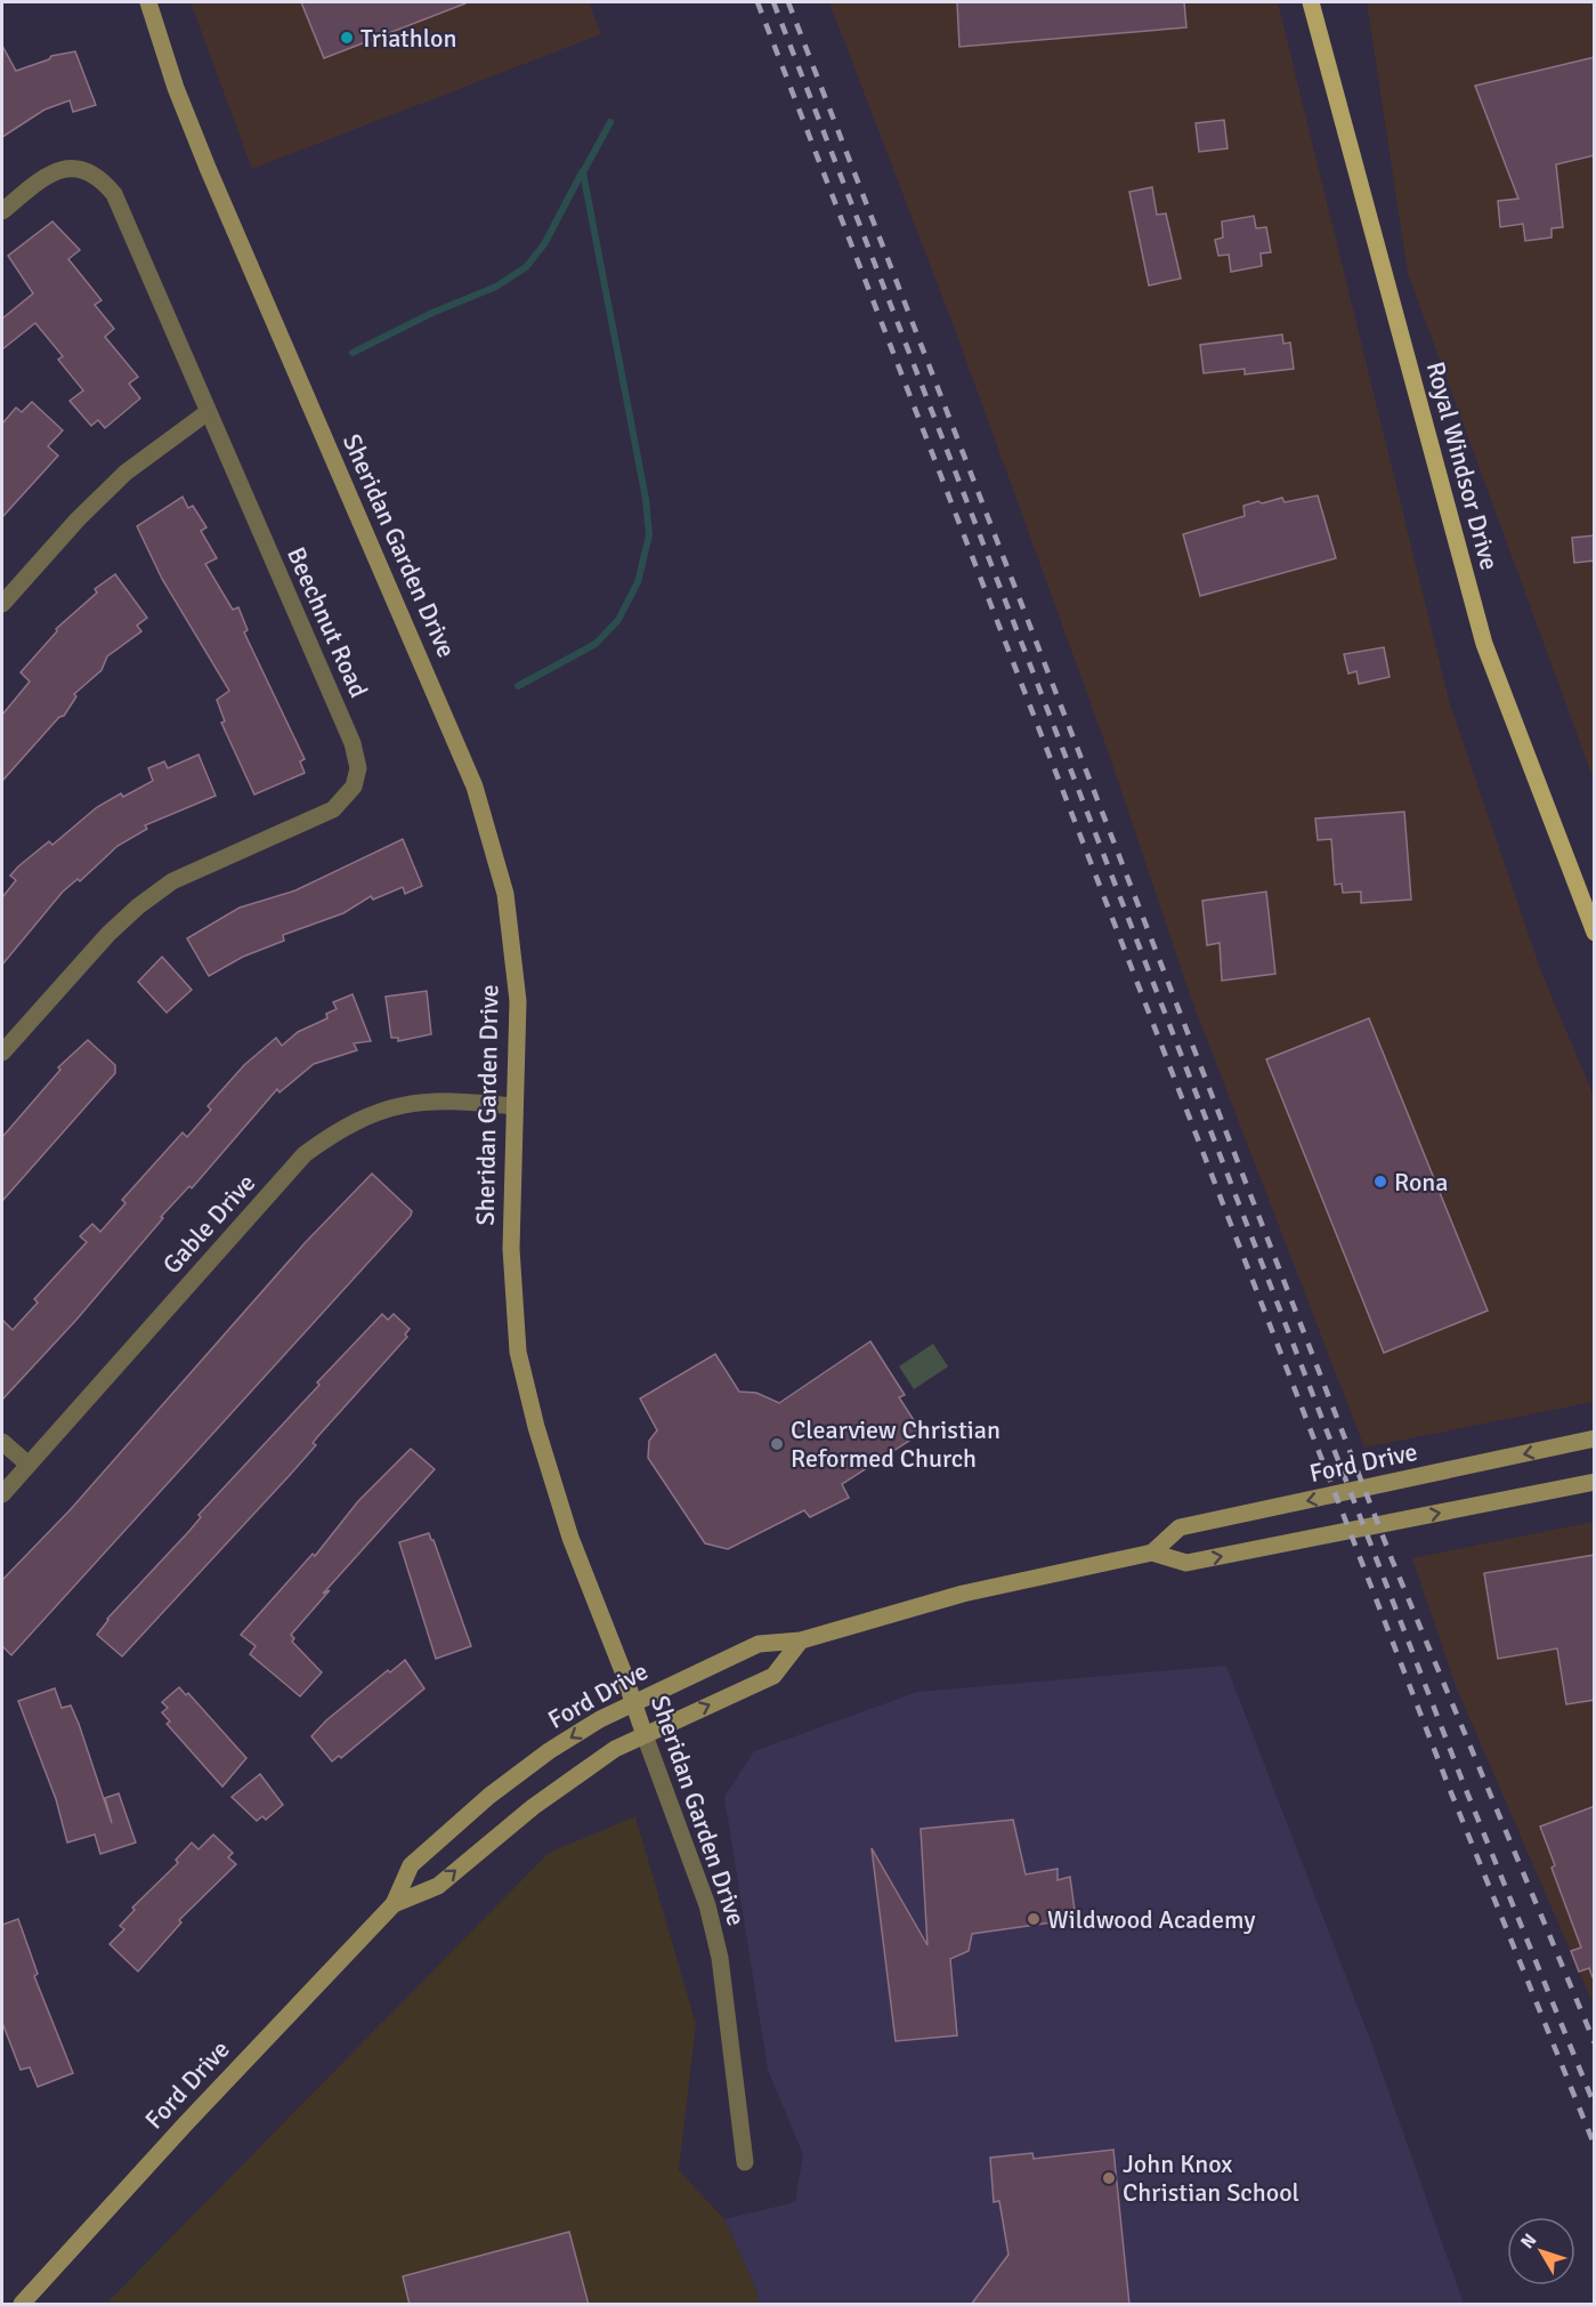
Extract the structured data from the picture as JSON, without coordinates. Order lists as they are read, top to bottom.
{
  "streets": {
    "main road": ["Royal Windsor Drive", "Sheridan Garden Drive", "Ford Drive"],
    "street": ["Beechnut Road", "Gable Drive"]
  },
  "crossings": [
    ["Sheridan Garden Drive", "Gable Drive"],
    ["Sheridan Garden Drive", "Ford Drive"]
  ],
  "places": [
    "Triathlon",
    "Rona",
    "Clearview Christian Reformed Church",
    "Wildwood Academy",
    "John Knox Christian School"
  ],
  "north": "top left"
}
